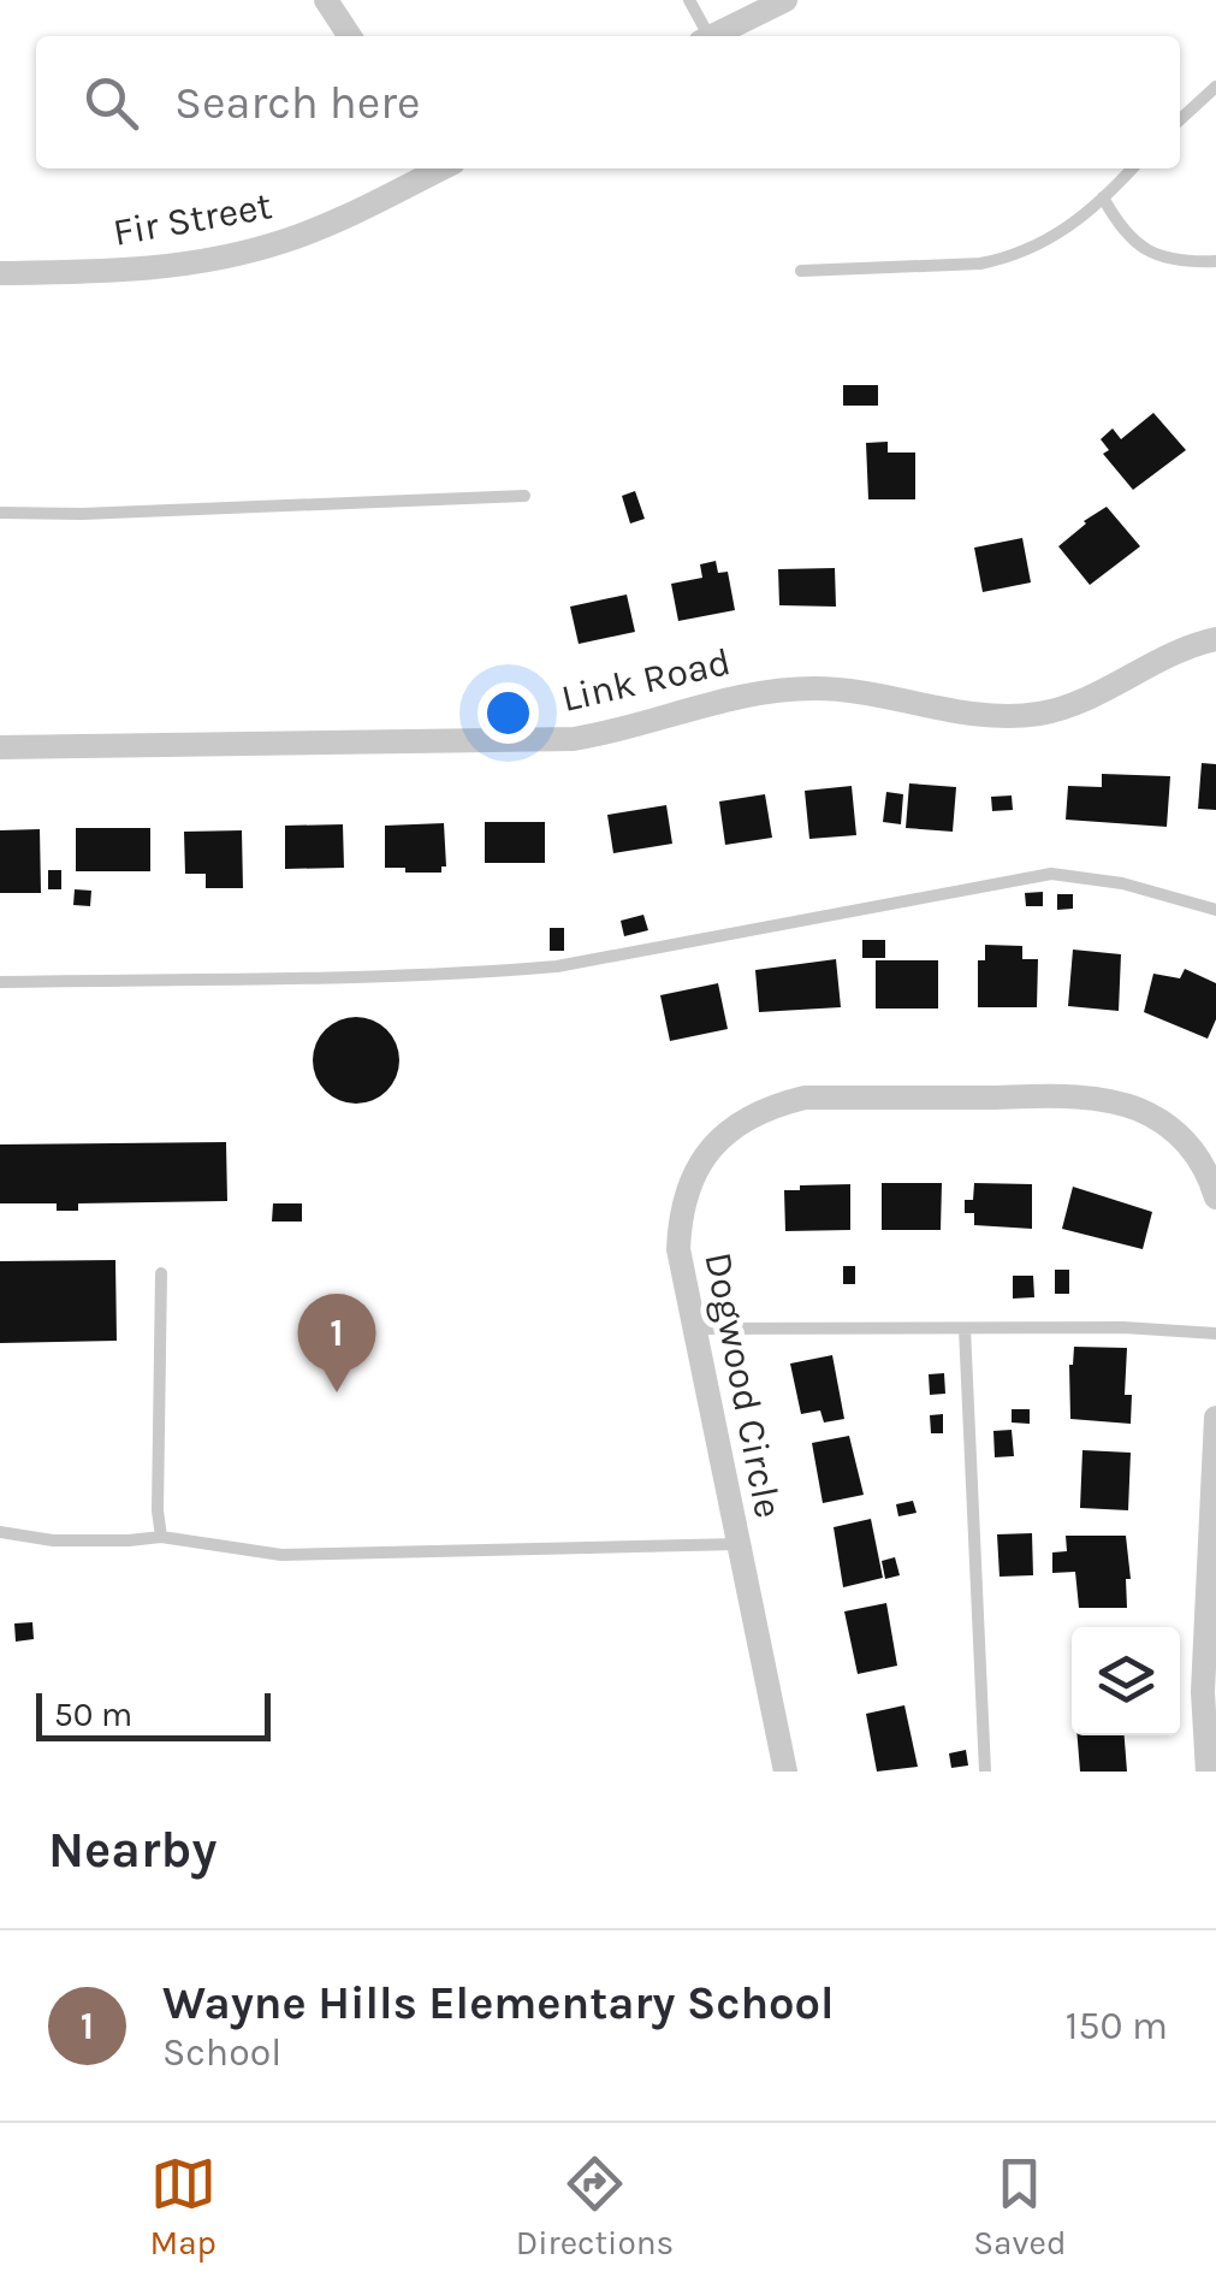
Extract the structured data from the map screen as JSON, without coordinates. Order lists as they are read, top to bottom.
{
  "streets": {
    "street": ["Fir Street", "Link Road", "Dogwood Circle"]
  },
  "scale_bar": "50 m",
  "page": {
    "search": "Search here",
    "pins": "1",
    "scale": "50 m",
    "heading": "Nearby",
    "list": [
      {
        "mark": "1",
        "name": "Wayne Hills Elementary School",
        "note": "School",
        "value": "150 m"
      }
    ],
    "nav": ["Map", "Directions", "Saved"]
  }
}
